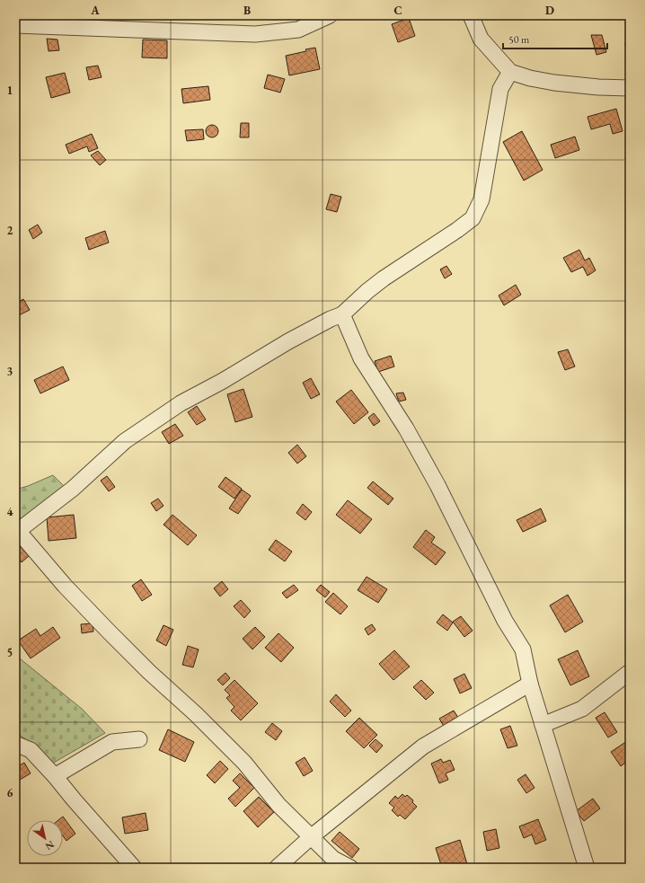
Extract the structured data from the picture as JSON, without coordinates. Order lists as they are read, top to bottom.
{
  "scale_bar": "50 m",
  "north": "bottom right",
  "grid": {
    "columns": [
      "A",
      "B",
      "C",
      "D"
    ],
    "rows": [
      "1",
      "2",
      "3",
      "4",
      "5",
      "6"
    ]
  }
}
